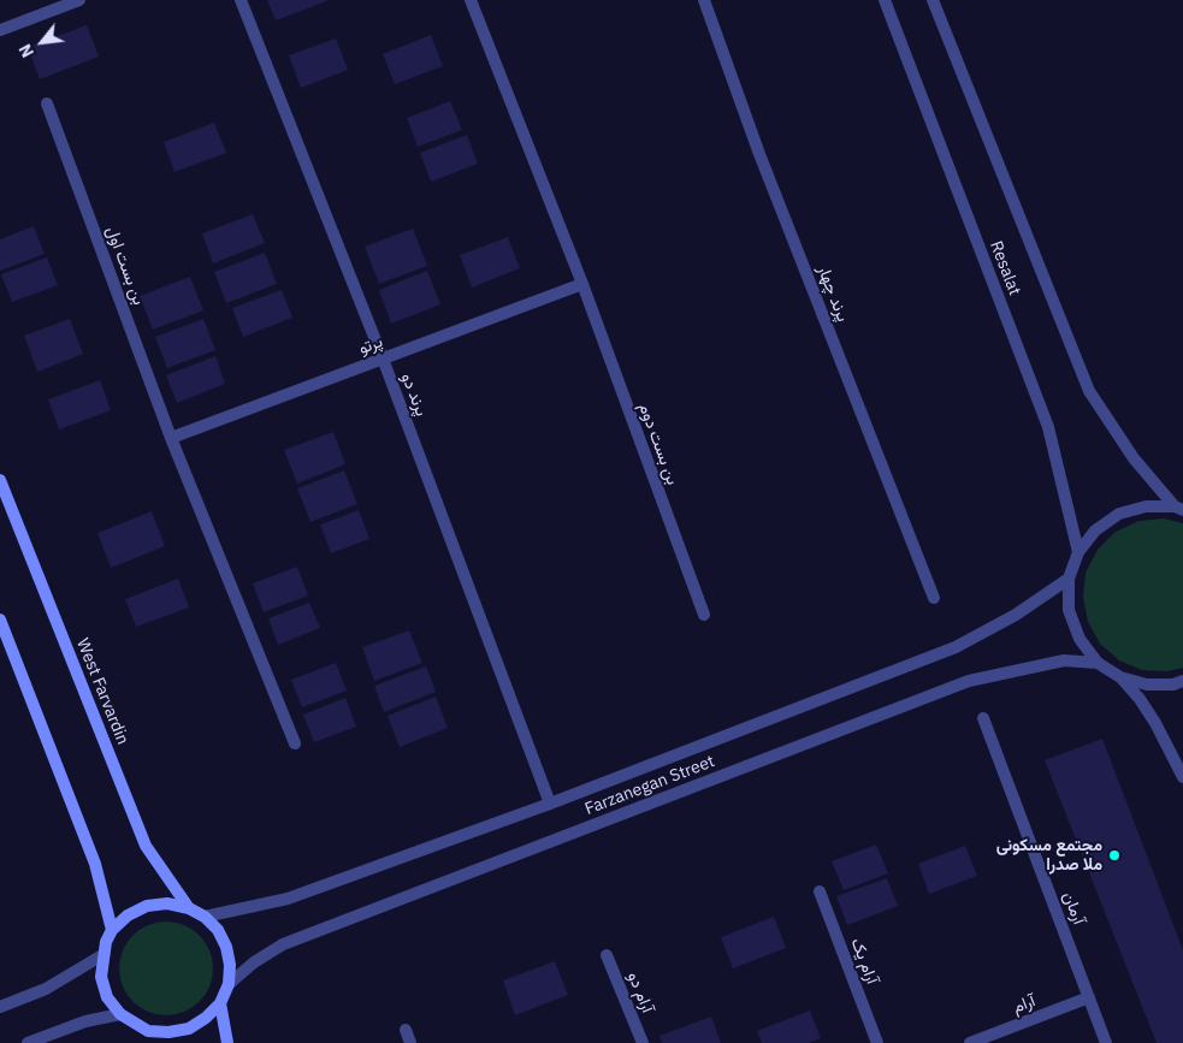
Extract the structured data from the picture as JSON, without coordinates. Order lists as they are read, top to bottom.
{
  "streets": {
    "main road": ["West Farvardin"],
    "street": [
      "بن بست اول",
      "Resalat",
      "پرند چهار",
      "پرتو",
      "پرند دو",
      "بن بست دوم",
      "Farzanegan Street",
      "آرمان",
      "آرام یک",
      "آرام دو",
      "آرام"
    ]
  },
  "crossings": [
    ["بن بست اول", "پرتو"],
    ["پرتو", "پرند دو"],
    ["پرتو", "بن بست دوم"],
    ["پرند دو", "Farzanegan Street"],
    ["West Farvardin", "Farzanegan Street"],
    ["آرمان", "آرام"]
  ],
  "places": ["مجتمع مسکونی ملا صدرا"],
  "north": "bottom left"
}
